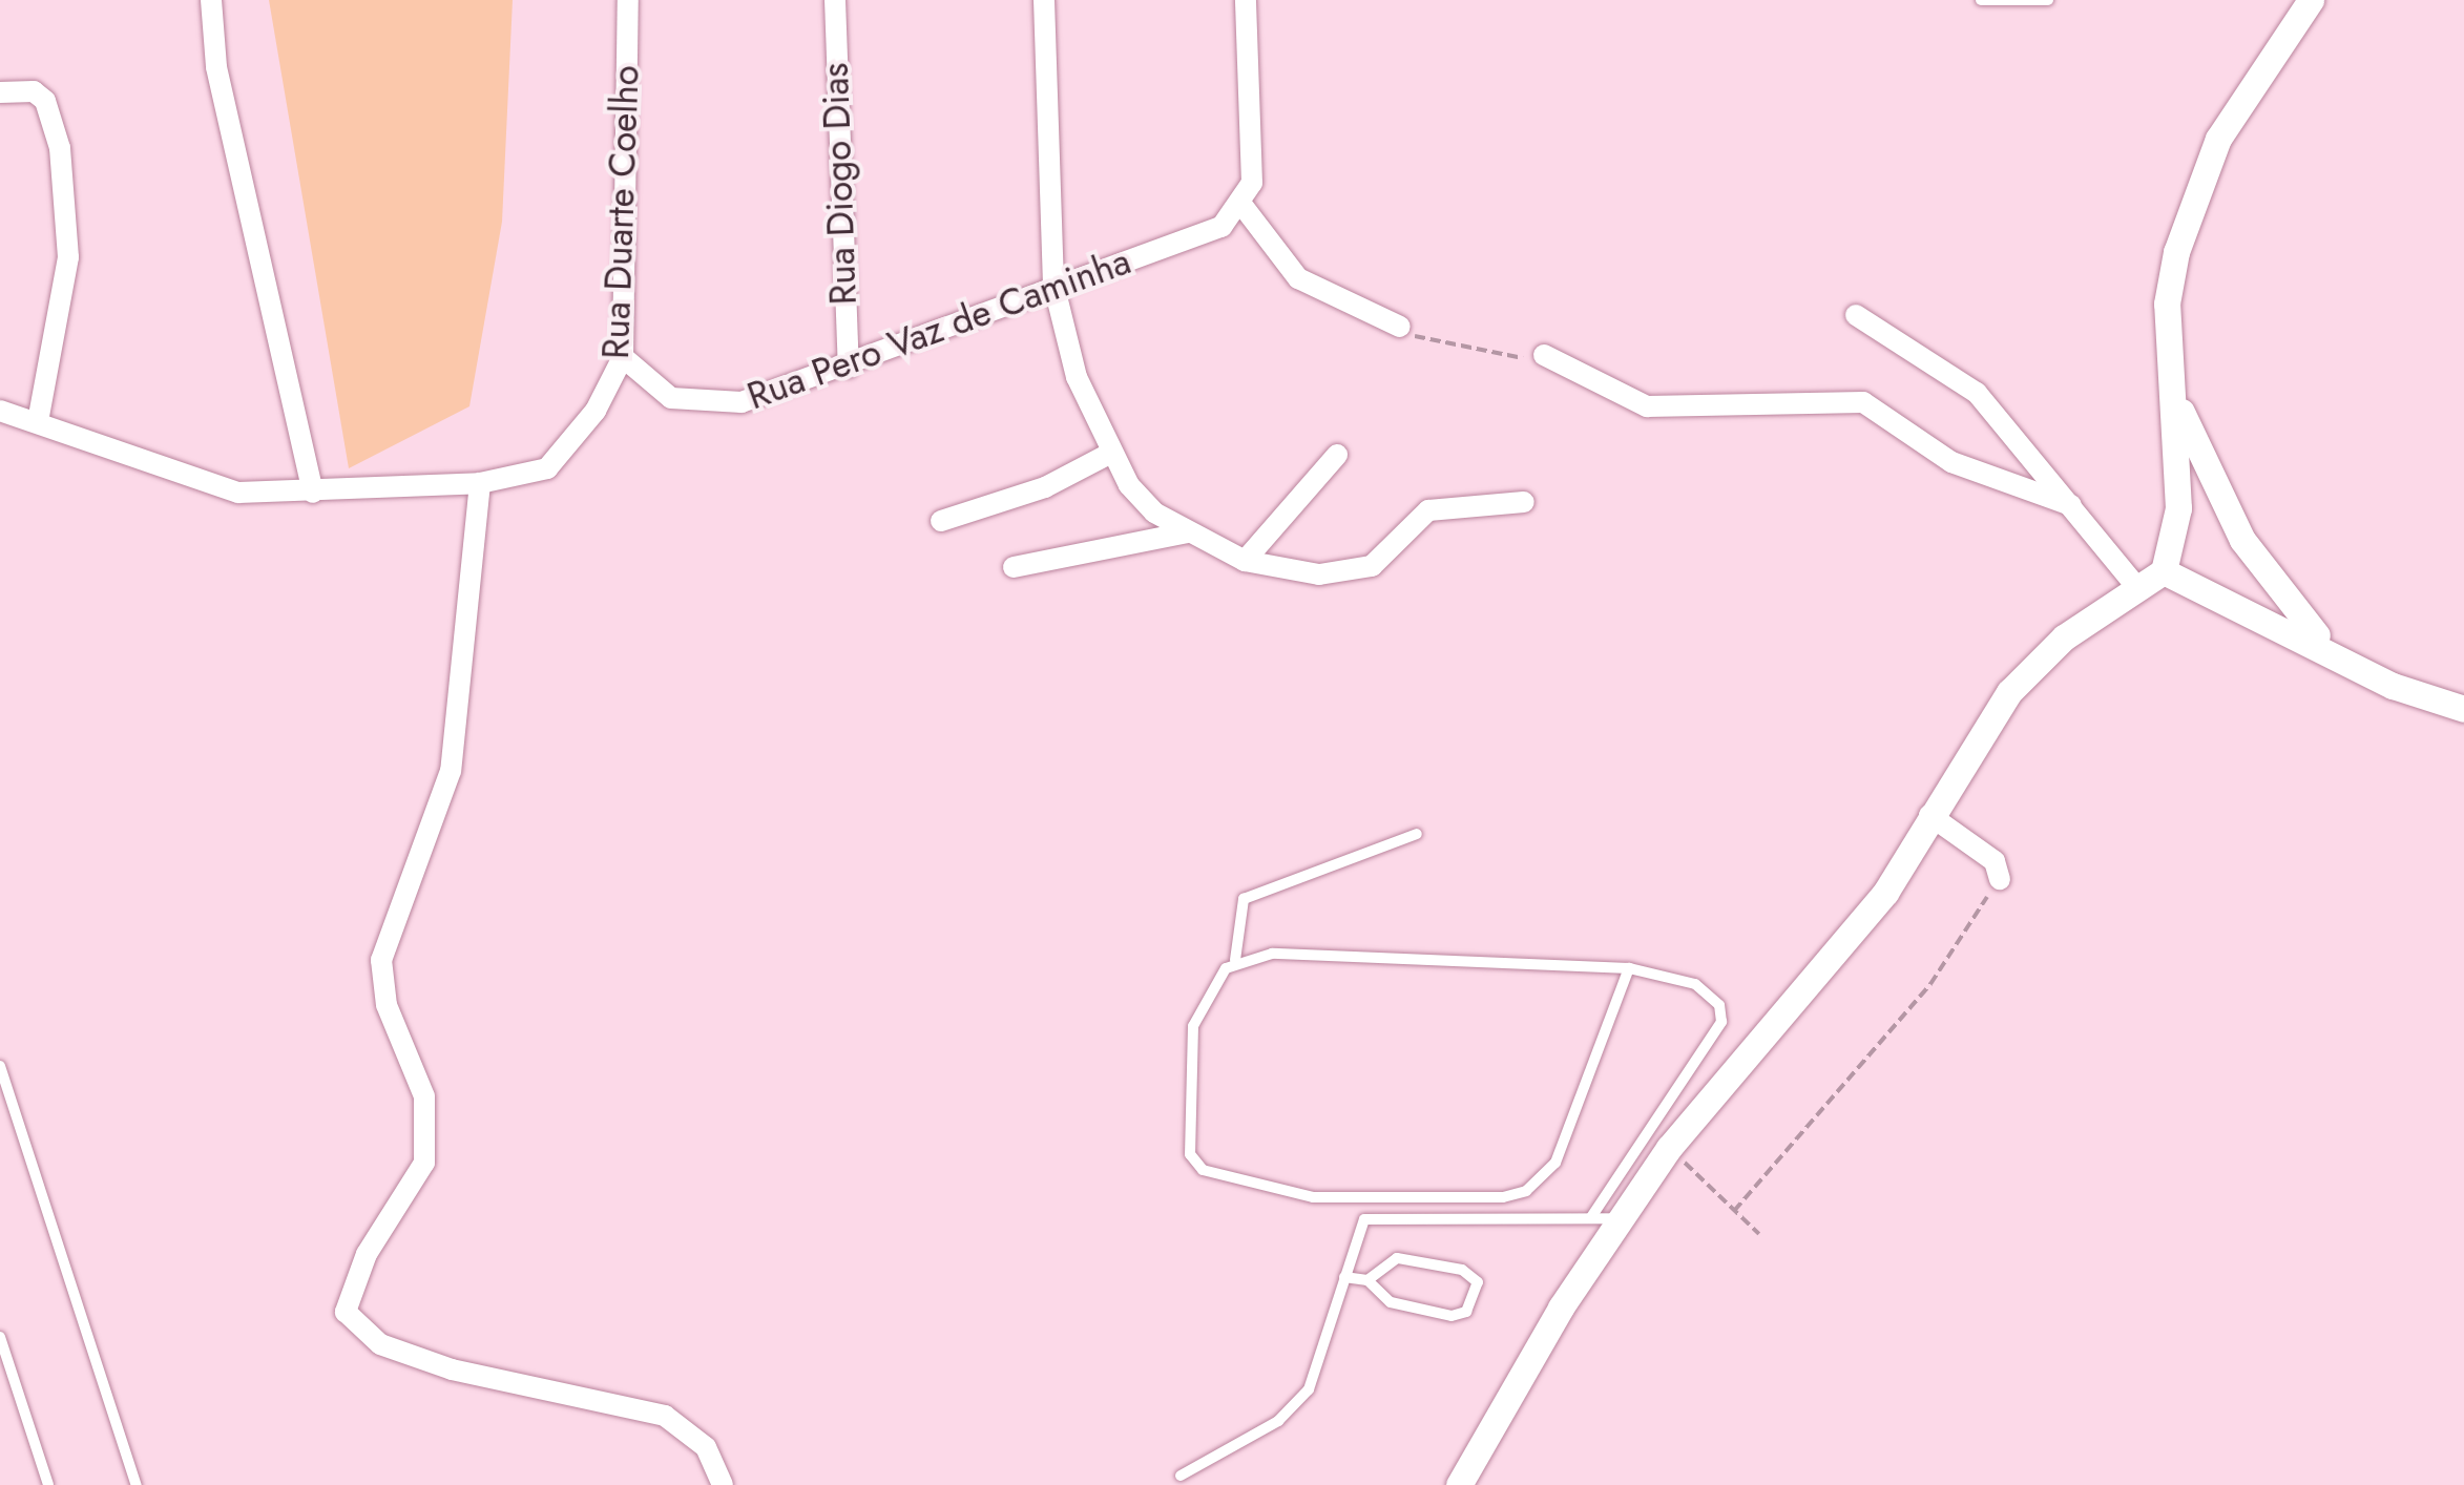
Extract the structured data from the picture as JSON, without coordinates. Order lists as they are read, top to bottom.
{
  "streets": {
    "street": ["Rua Diogo Dias", "Rua Duarte Coelho", "Rua Pero Vaz de Caminha"]
  },
  "crossings": [
    ["Rua Diogo Dias", "Rua Pero Vaz de Caminha"],
    ["Rua Duarte Coelho", "Rua Pero Vaz de Caminha"]
  ]
}
